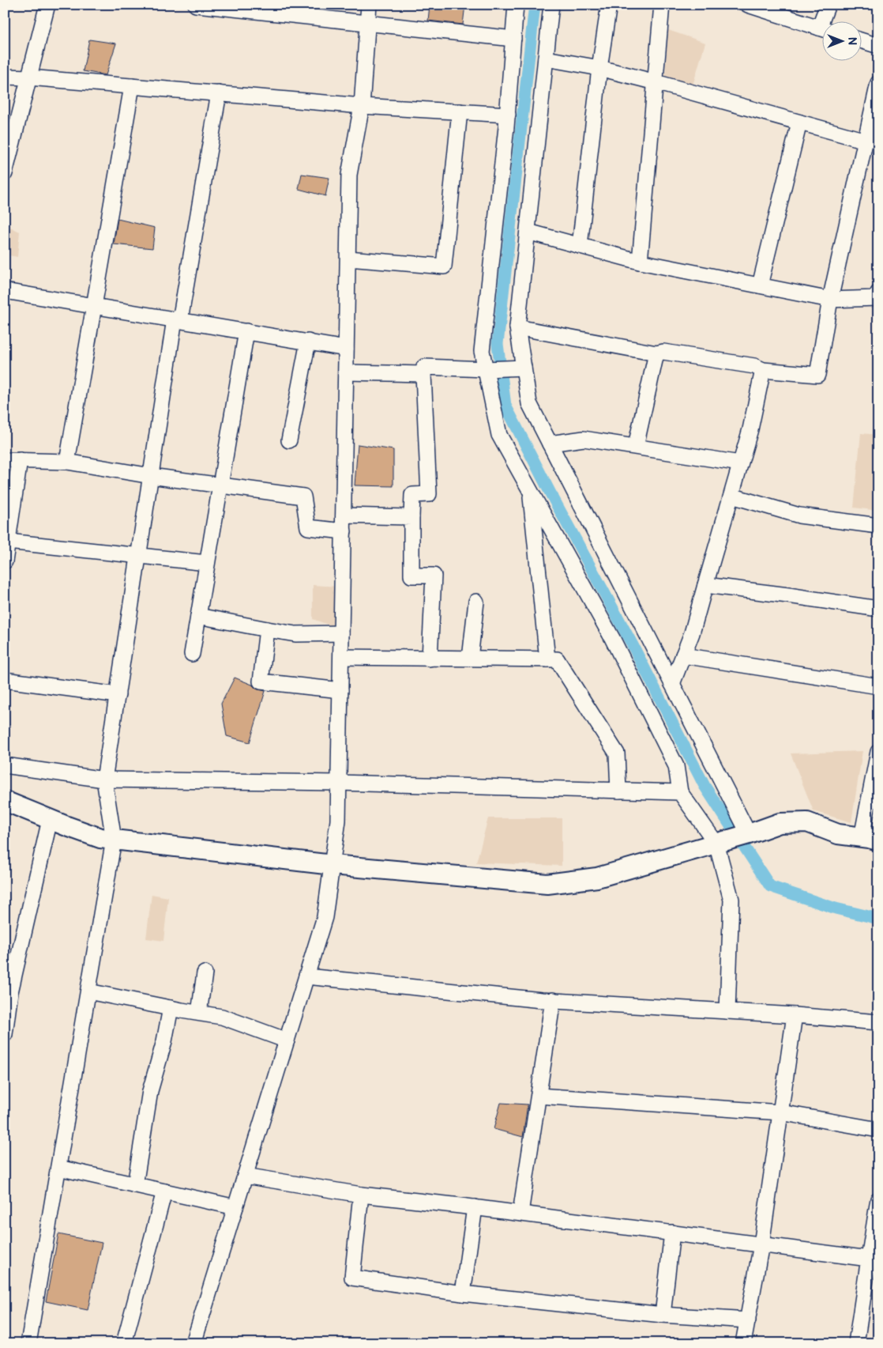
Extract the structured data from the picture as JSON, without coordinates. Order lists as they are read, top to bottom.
{
  "north": "right"
}
